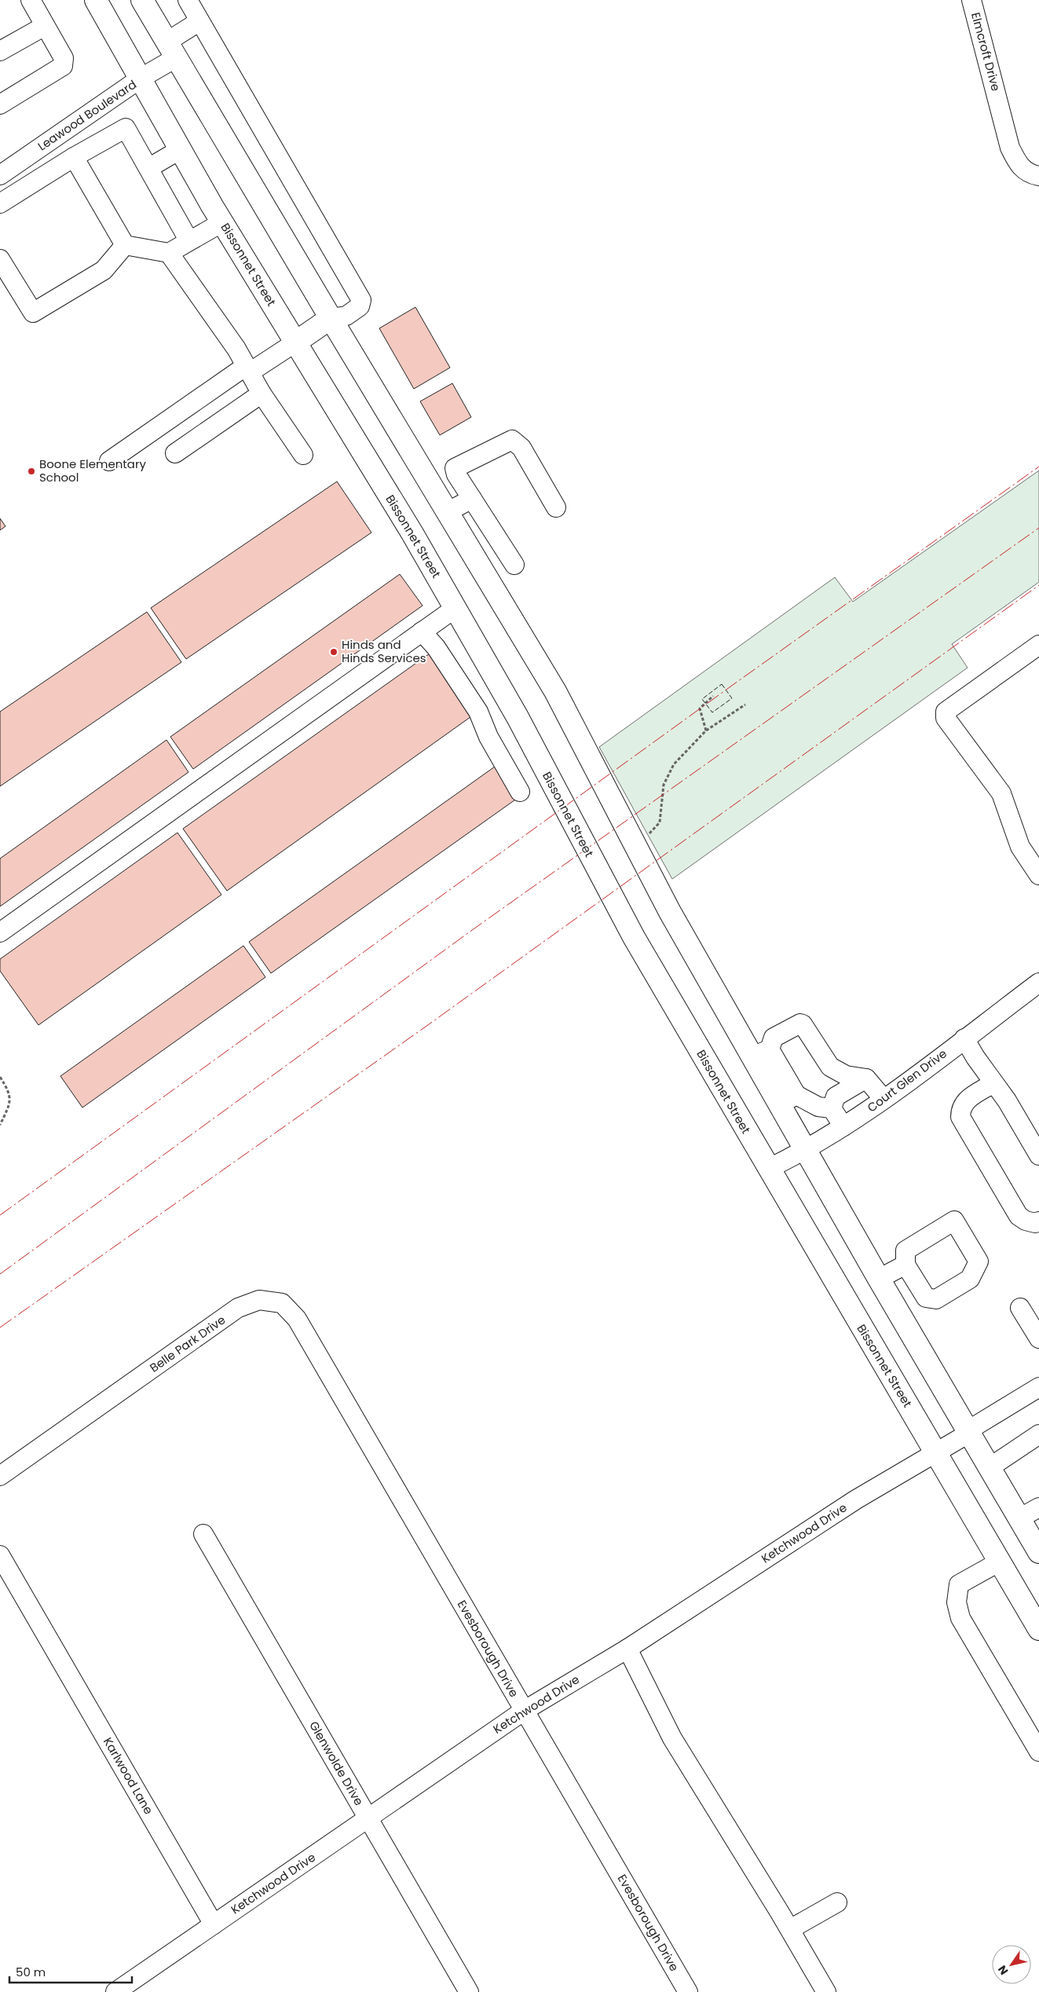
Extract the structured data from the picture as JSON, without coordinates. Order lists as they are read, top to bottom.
{
  "streets": {
    "main road": ["Bissonnet Street"],
    "street": [
      "Elmcroft Drive",
      "Leawood Boulevard",
      "Court Glen Drive",
      "Belle Park Drive",
      "Ketchwood Drive",
      "Evesborough Drive",
      "Glenwolde Drive",
      "Karlwood Lane"
    ]
  },
  "crossings": [
    ["Leawood Boulevard", "Bissonnet Street"],
    ["Bissonnet Street", "Court Glen Drive"],
    ["Bissonnet Street", "Ketchwood Drive"],
    ["Belle Park Drive", "Evesborough Drive"],
    ["Ketchwood Drive", "Evesborough Drive"],
    ["Ketchwood Drive", "Glenwolde Drive"],
    ["Ketchwood Drive", "Karlwood Lane"]
  ],
  "places": ["Boone Elementary School", "Hinds and Hinds Services"],
  "scale_bar": "50 m",
  "north": "bottom left"
}
